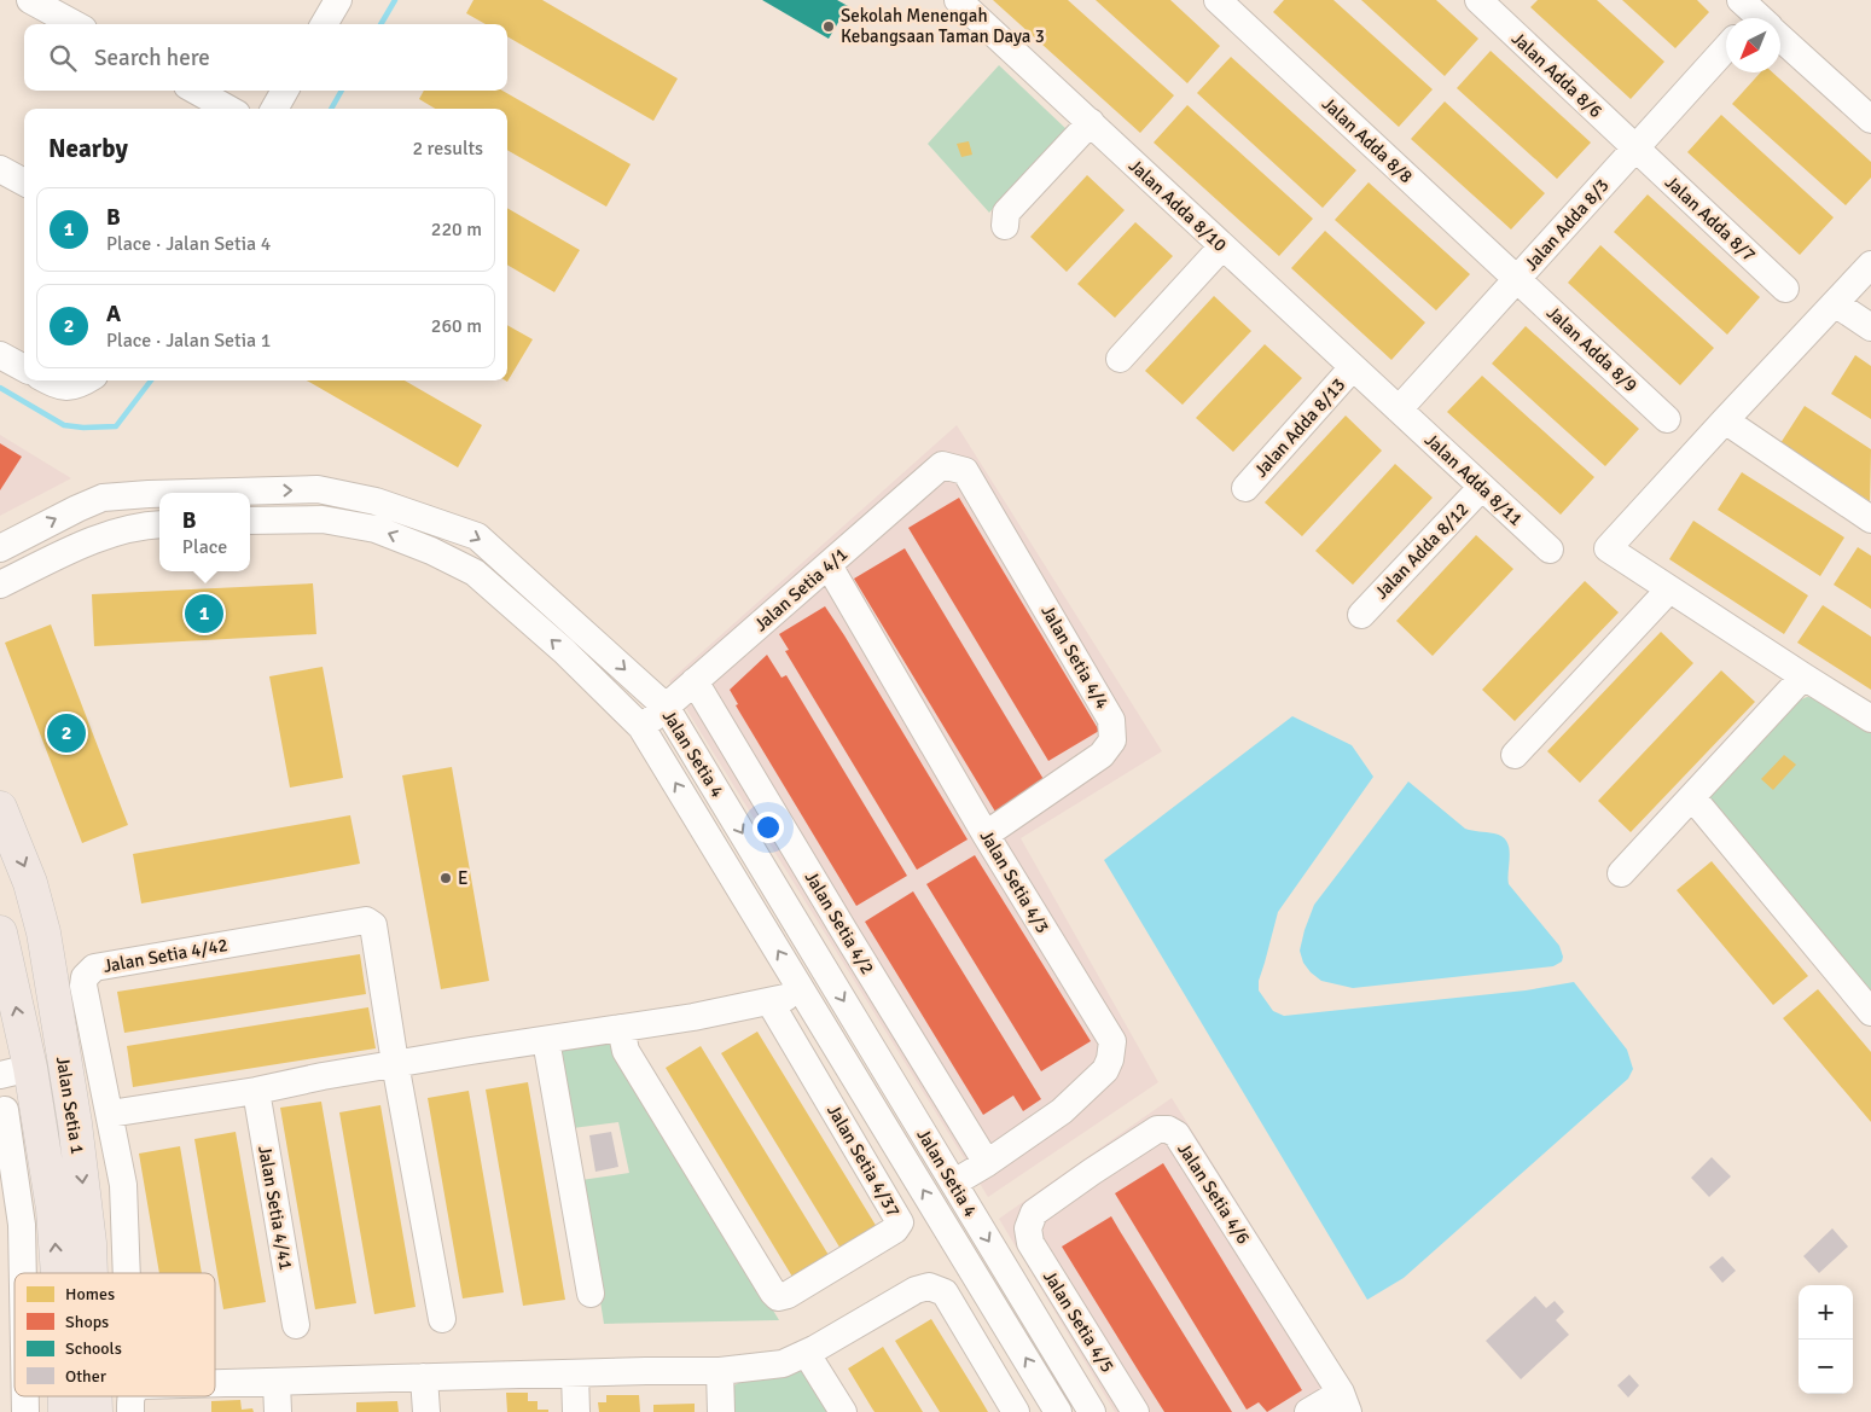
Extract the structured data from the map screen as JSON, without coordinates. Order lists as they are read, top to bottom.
{
  "streets": {
    "main road": ["Jalan Setia 1"],
    "street": [
      "Jalan Adda 8/6",
      "Jalan Adda 8/8",
      "Jalan Adda 8/10",
      "Jalan Adda 8/7",
      "Jalan Adda 8/3",
      "Jalan Adda 8/9",
      "Jalan Adda 8/13",
      "Jalan Adda 8/11",
      "Jalan Adda 8/12",
      "Jalan Setia 4/1",
      "Jalan Setia 4/4",
      "Jalan Setia 4",
      "Jalan Setia 4/3",
      "Jalan Setia 4/2",
      "Jalan Setia 4/42",
      "Jalan Setia 4/37",
      "Jalan Setia 4/6",
      "Jalan Setia 4/41",
      "Jalan Setia 4/5"
    ]
  },
  "crossings": [
    ["Jalan Adda 8/6", "Jalan Adda 8/7"],
    ["Jalan Adda 8/6", "Jalan Adda 8/3"],
    ["Jalan Adda 8/8", "Jalan Adda 8/3"],
    ["Jalan Adda 8/8", "Jalan Adda 8/9"],
    ["Jalan Adda 8/10", "Jalan Adda 8/3"],
    ["Jalan Adda 8/10", "Jalan Adda 8/13"],
    ["Jalan Adda 8/10", "Jalan Adda 8/11"],
    ["Jalan Adda 8/7", "Jalan Adda 8/3"],
    ["Jalan Adda 8/3", "Jalan Adda 8/9"],
    ["Jalan Adda 8/3", "Jalan Adda 8/11"],
    ["Jalan Adda 8/11", "Jalan Adda 8/12"],
    ["Jalan Setia 4/1", "Jalan Setia 4/4"],
    ["Jalan Setia 4/1", "Jalan Setia 4"],
    ["Jalan Setia 4/1", "Jalan Setia 4/3"],
    ["Jalan Setia 4/1", "Jalan Setia 4/2"],
    ["Jalan Setia 4/4", "Jalan Setia 4/3"],
    ["Jalan Setia 4", "Jalan Setia 4/3"],
    ["Jalan Setia 4/3", "Jalan Setia 4/2"],
    ["Jalan Setia 4/6", "Jalan Setia 4/5"]
  ],
  "places": ["Sekolah Menengah Kebangsaan Taman Daya 3", "E"],
  "legend": [
    "Homes",
    "Shops",
    "Schools",
    "Other"
  ],
  "north": "bottom left",
  "page": {
    "search": "Search here",
    "heading": ["Nearby", "2 results"],
    "list": [
      {
        "mark": "1",
        "name": "B",
        "note": "Place · Jalan Setia 4",
        "value": "220 m"
      },
      {
        "mark": "2",
        "name": "A",
        "note": "Place · Jalan Setia 1",
        "value": "260 m"
      }
    ],
    "popup": ["B", "Place"],
    "pins": ["1", "2"],
    "map_buttons": ["+", "−"]
  }
}
